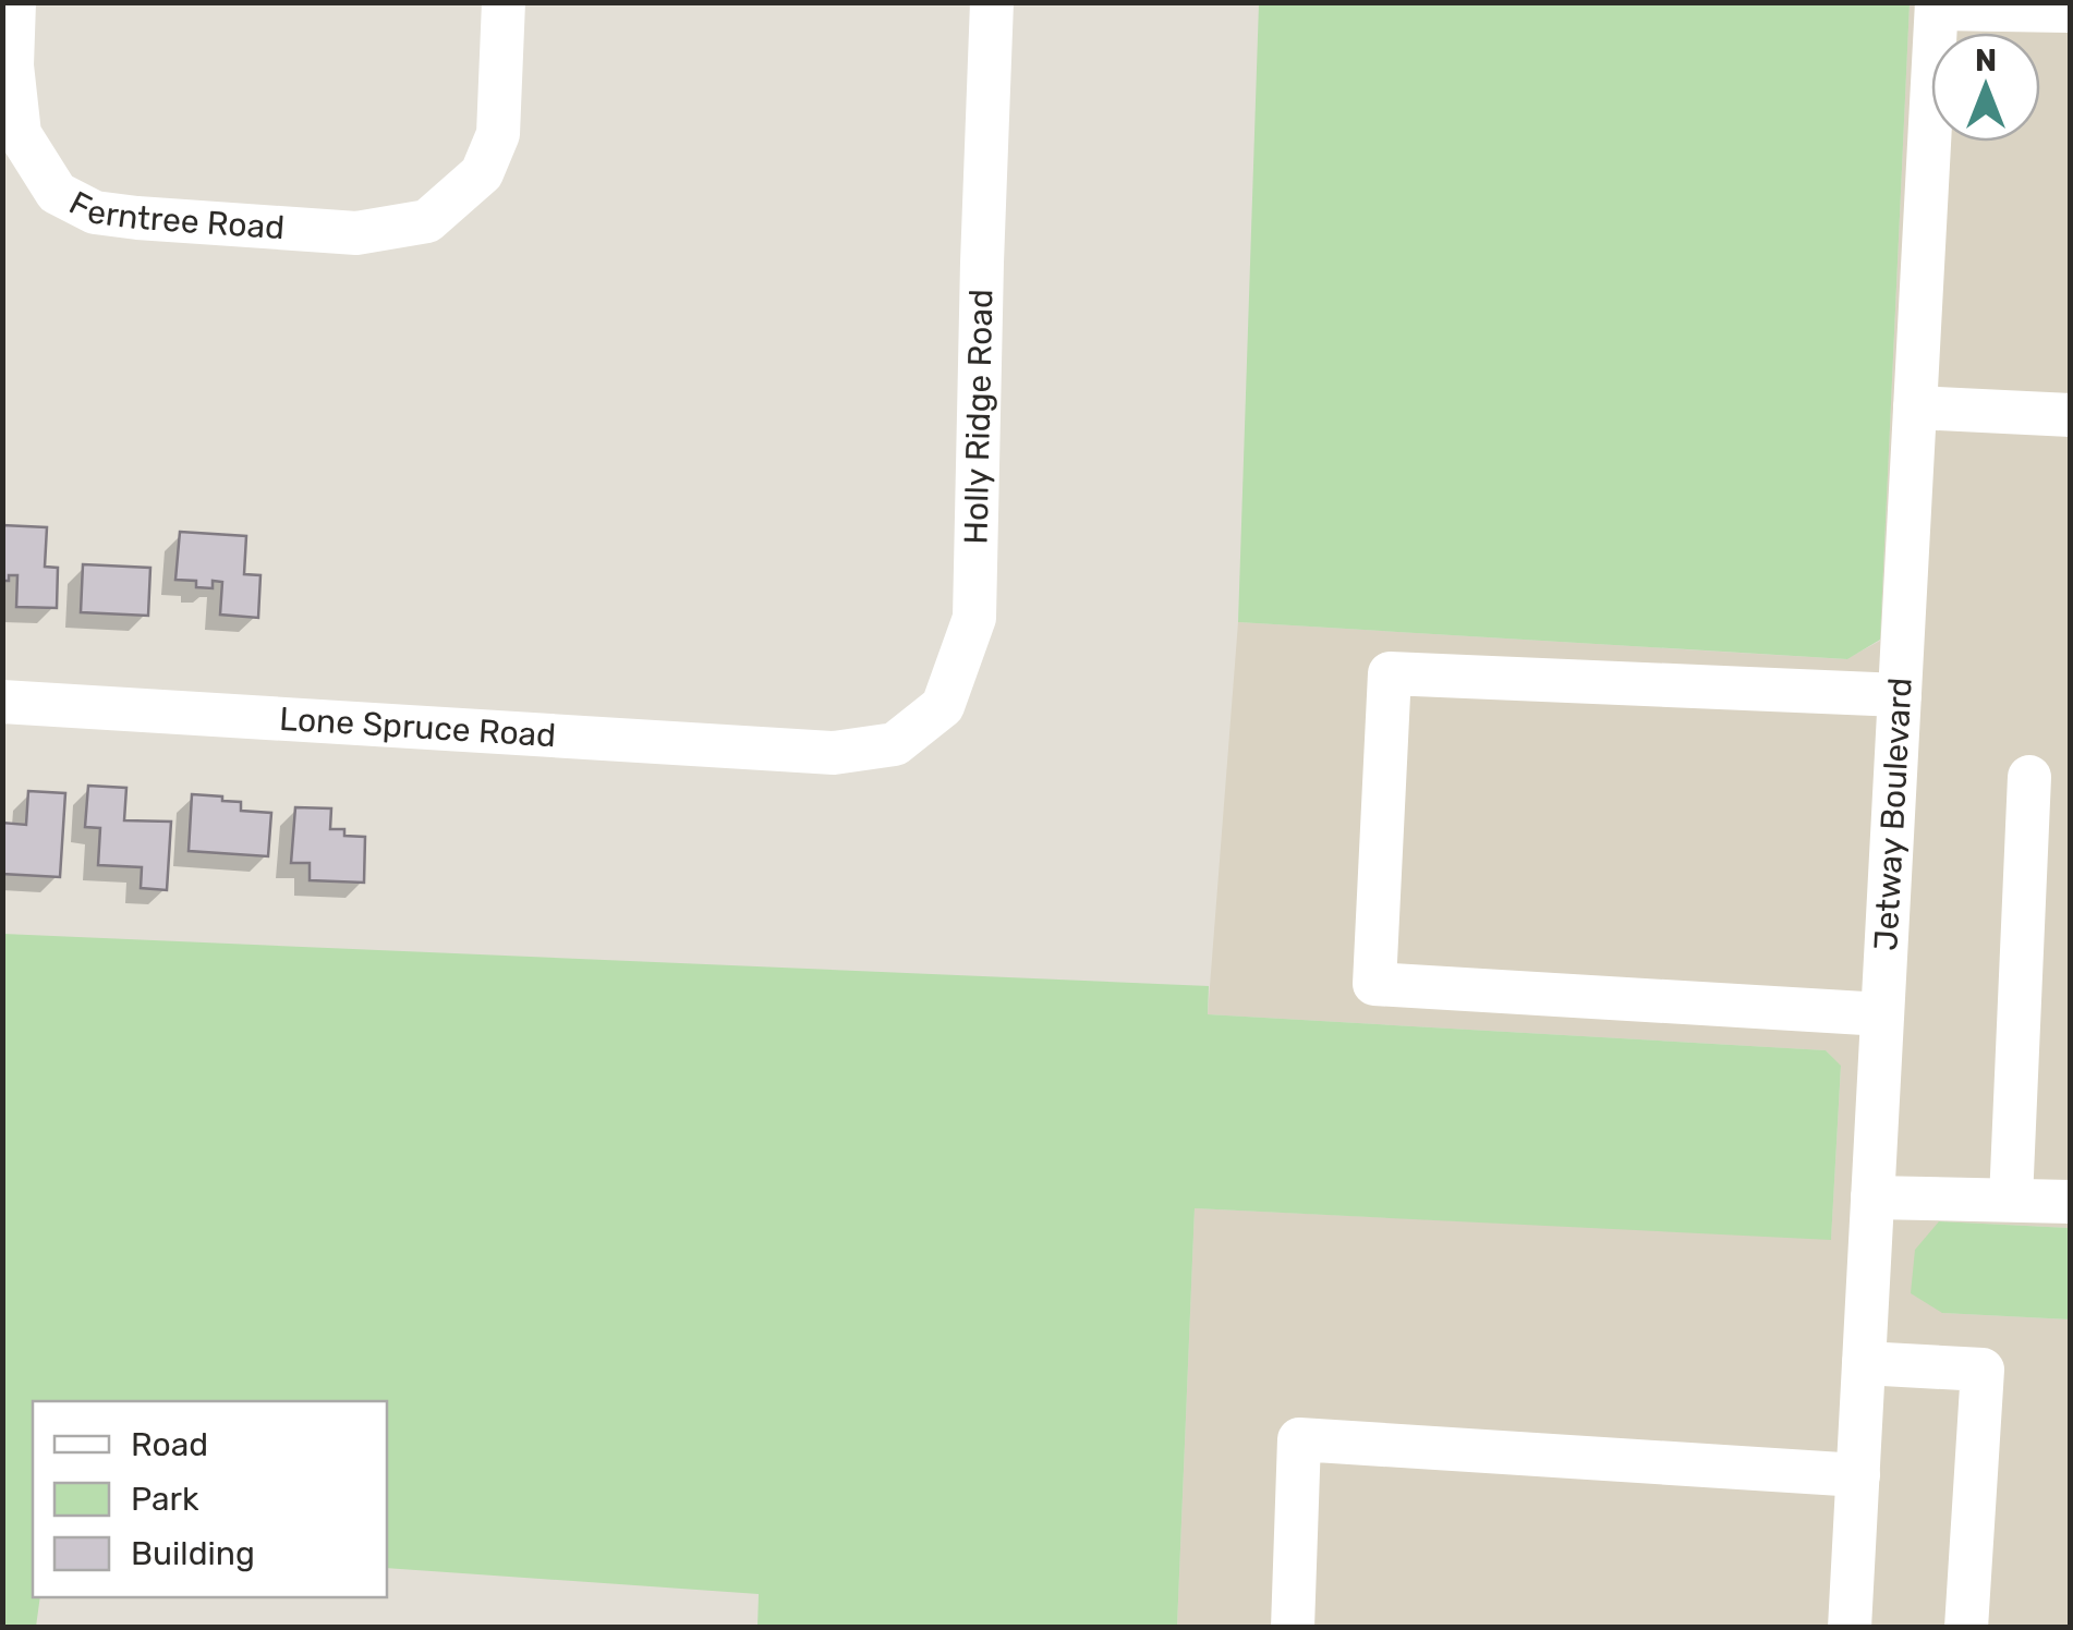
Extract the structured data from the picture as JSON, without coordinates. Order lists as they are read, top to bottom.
{
  "streets": {
    "street": [
      "Ferntree Road",
      "Holly Ridge Road",
      "Lone Spruce Road",
      "Jetway Boulevard"
    ]
  },
  "crossings": [
    ["Holly Ridge Road", "Lone Spruce Road"]
  ],
  "legend": ["Road", "Park", "Building"],
  "north": "top"
}
